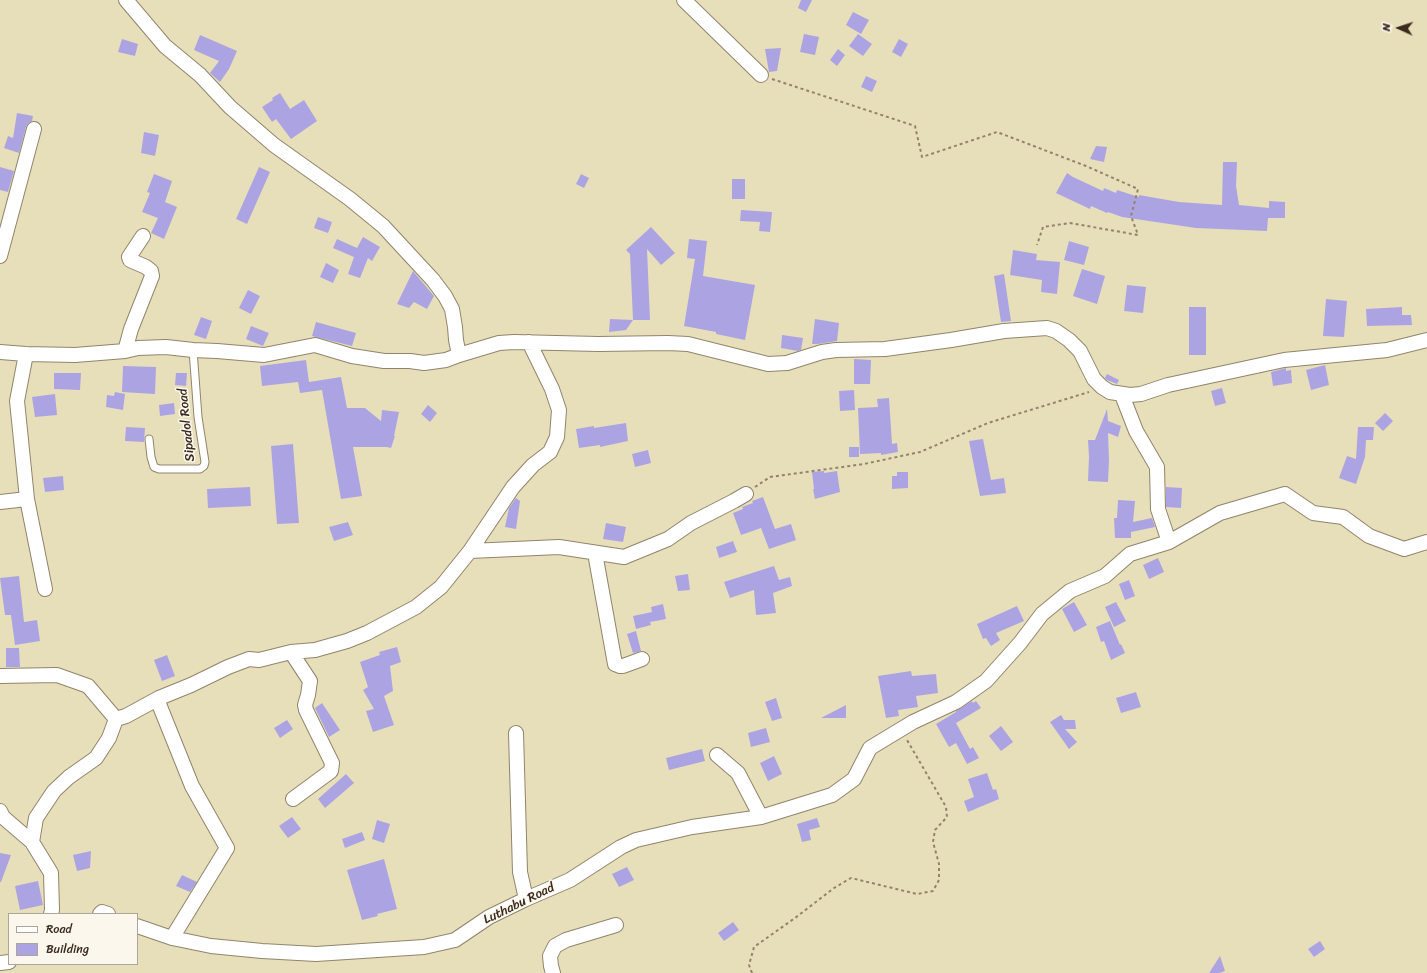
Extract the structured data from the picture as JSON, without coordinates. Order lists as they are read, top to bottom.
{
  "streets": {
    "street": ["Luthabu Road"],
    "lane": ["Sipadol Road"]
  },
  "legend": ["Road", "Building"],
  "north": "left"
}
